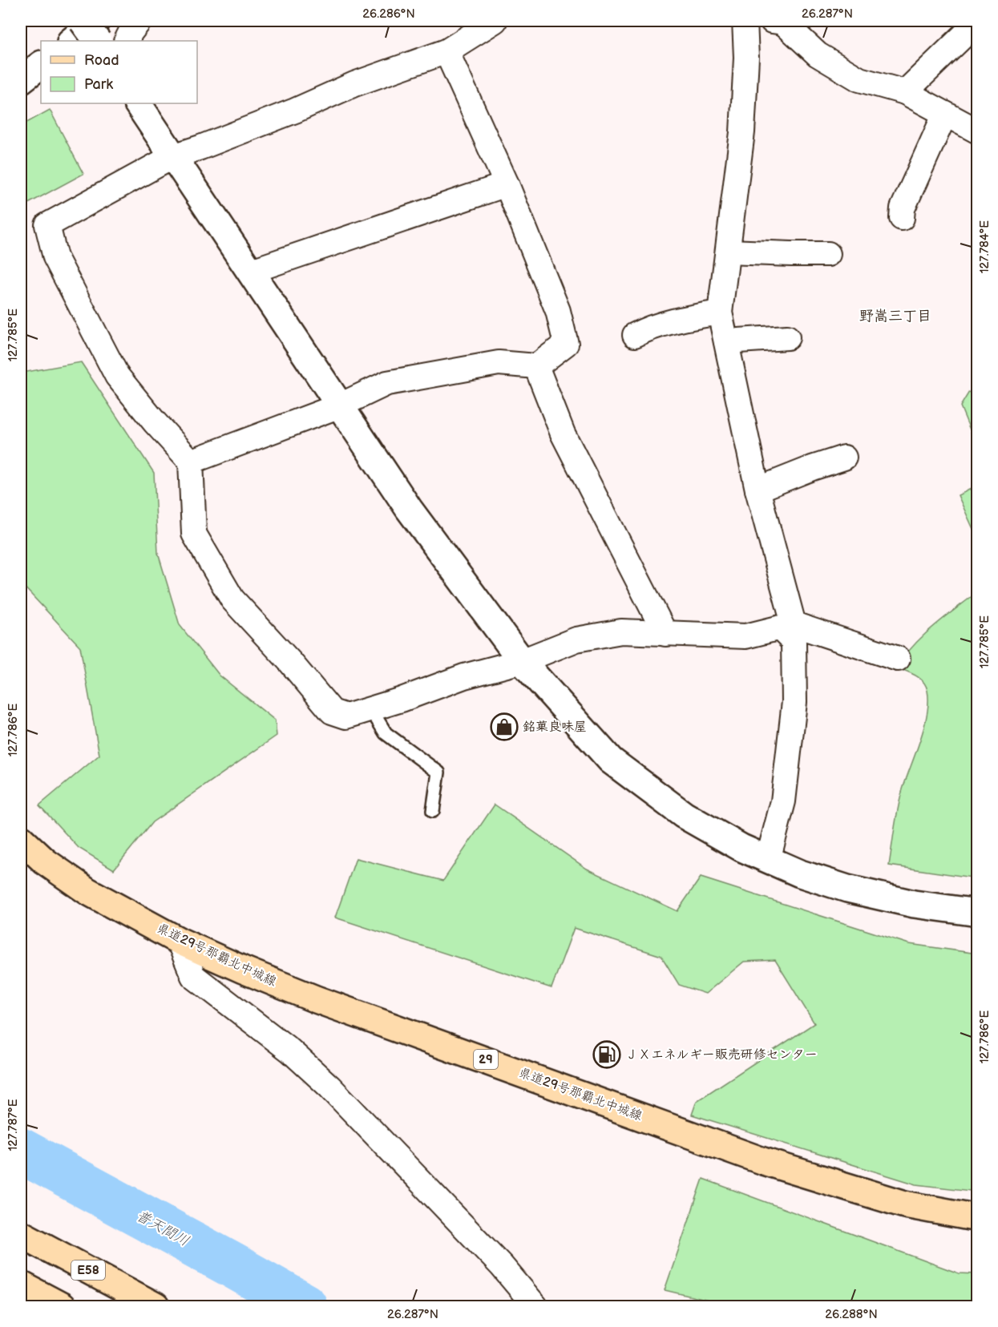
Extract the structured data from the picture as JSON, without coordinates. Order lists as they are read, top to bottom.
{
  "streets": {
    "main road": ["県道29号那覇北中城線", "29", "E58"]
  },
  "districts": ["野嵩三丁目"],
  "water": ["普天間川"],
  "places": {
    "shop": ["銘菓良味屋"],
    "fuel station": ["ＪＸエネルギー販売研修センター"]
  },
  "legend": ["Road", "Park"],
  "coordinates": [
    "26.286°N",
    "26.287°N",
    "127.784°E",
    "127.785°E",
    "127.786°E",
    "127.787°E",
    "26.288°N"
  ]
}
